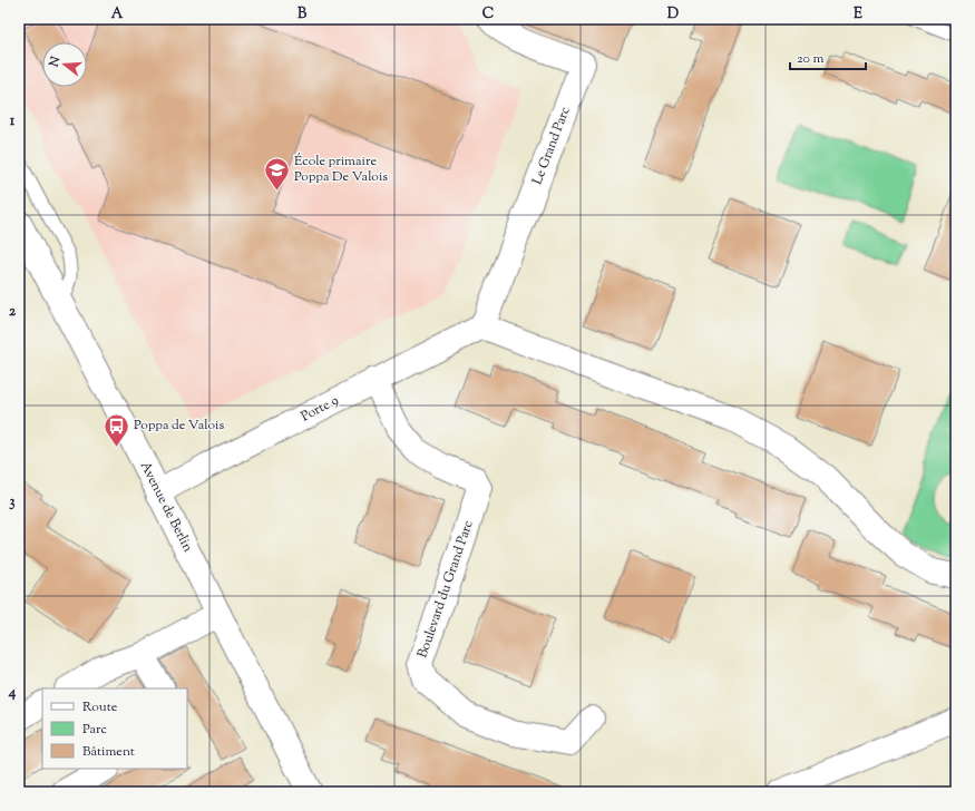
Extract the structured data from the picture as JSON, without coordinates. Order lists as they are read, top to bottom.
{
  "streets": {
    "street": [
      "Le Grand Parc",
      "Porte 9",
      "Avenue de Berlin",
      "Boulevard du Grand Parc"
    ]
  },
  "crossings": [
    ["Le Grand Parc", "Porte 9"],
    ["Porte 9", "Avenue de Berlin"],
    ["Porte 9", "Boulevard du Grand Parc"]
  ],
  "places": {
    "school or university": ["École primaire Poppa De Valois"],
    "bus stop": ["Poppa de Valois"]
  },
  "legend": ["Route", "Parc", "Bâtiment"],
  "scale_bar": "20 m",
  "north": "left",
  "grid": {
    "columns": [
      "A",
      "B",
      "C",
      "D",
      "E"
    ],
    "rows": [
      "1",
      "2",
      "3",
      "4"
    ]
  }
}
